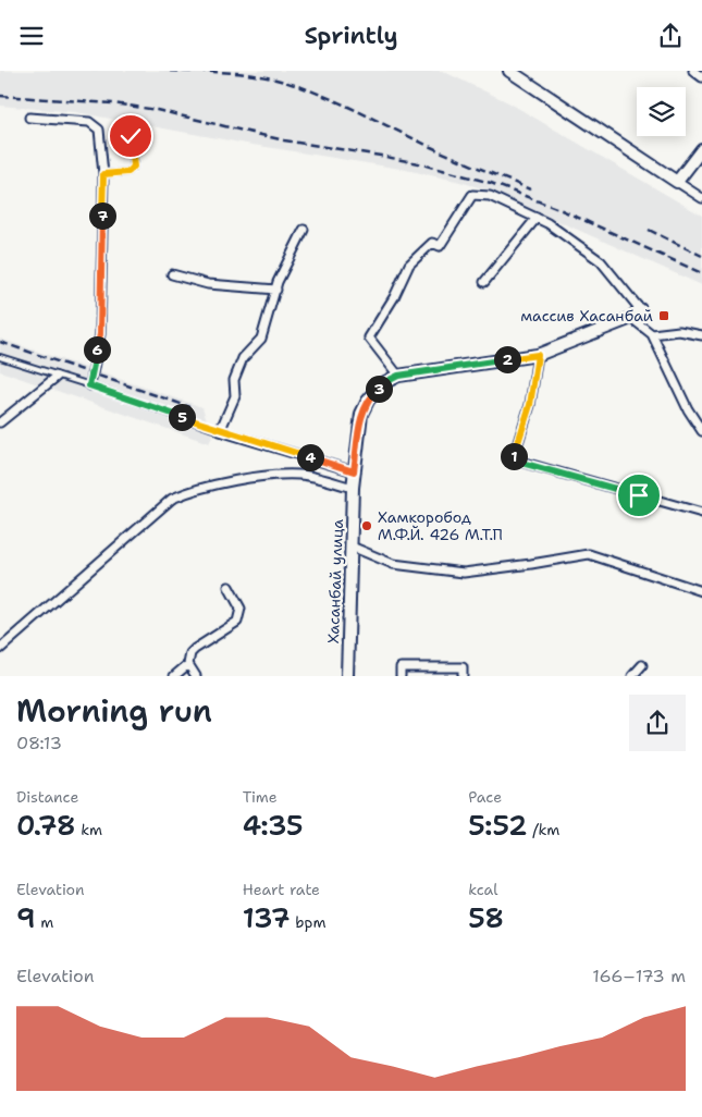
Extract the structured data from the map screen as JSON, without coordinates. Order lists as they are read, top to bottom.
{
  "streets": {
    "street": ["Хасанбай улица"]
  },
  "places": {
    "transit": ["массив Хасанбай"],
    "other": ["Хамкоробод М.Ф.Й. 426 М.Т.П"]
  },
  "page": {
    "header": "Sprintly",
    "pins": [
      "7",
      "6",
      "2",
      "3",
      "5",
      "1",
      "4"
    ],
    "heading": ["Morning run", "08:13"],
    "stats": [
      ["Distance", "0.78 km"],
      ["Time", "4:35"],
      ["Pace", "5:52 /km"],
      ["Elevation", "9 m"],
      ["Heart rate", "137 bpm"],
      ["kcal", "58"]
    ],
    "chart": ["Elevation", "166–173 m"]
  }
}
